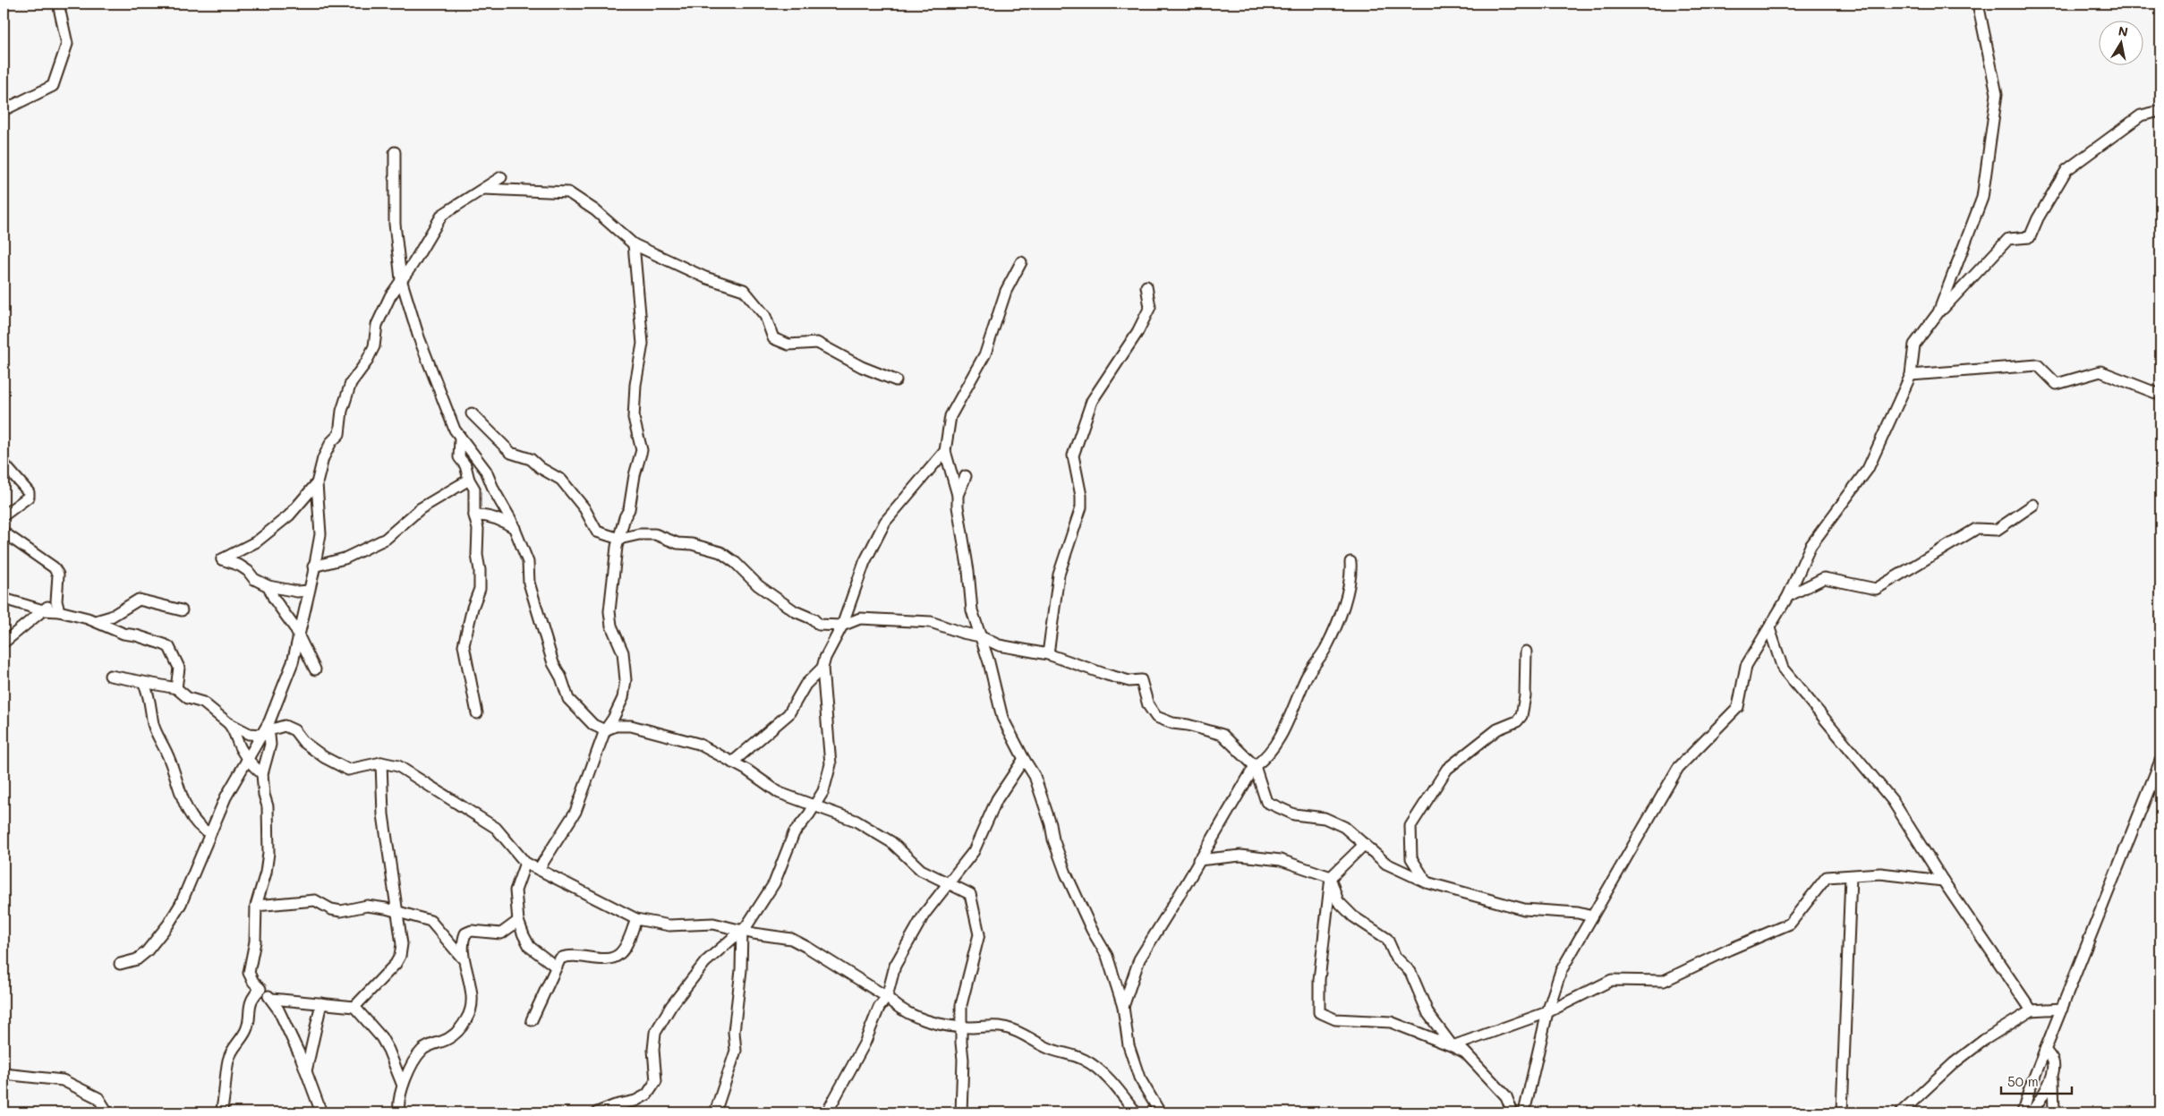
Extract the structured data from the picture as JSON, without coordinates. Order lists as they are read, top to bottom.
{
  "scale_bar": "50 m",
  "north": "top"
}
